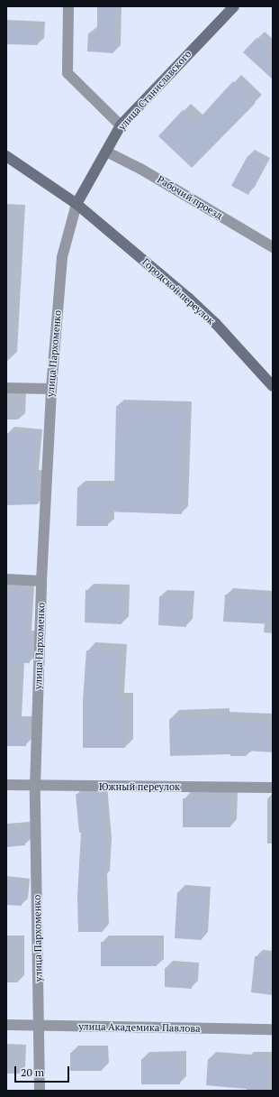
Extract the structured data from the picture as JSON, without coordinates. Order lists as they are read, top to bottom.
{
  "streets": {
    "main road": ["улица Станиславского", "Городской переулок"],
    "street": [
      "Рабочий проезд",
      "улица Пархоменко",
      "Южный переулок",
      "улица Академика Павлова"
    ]
  },
  "crossings": [
    ["улица Станиславского", "Рабочий проезд"],
    ["улица Станиславского", "Городской переулок"],
    ["улица Станиславского", "улица Пархоменко"],
    ["Городской переулок", "улица Пархоменко"],
    ["улица Пархоменко", "Южный переулок"],
    ["улица Пархоменко", "улица Академика Павлова"]
  ],
  "scale_bar": "20 m"
}
